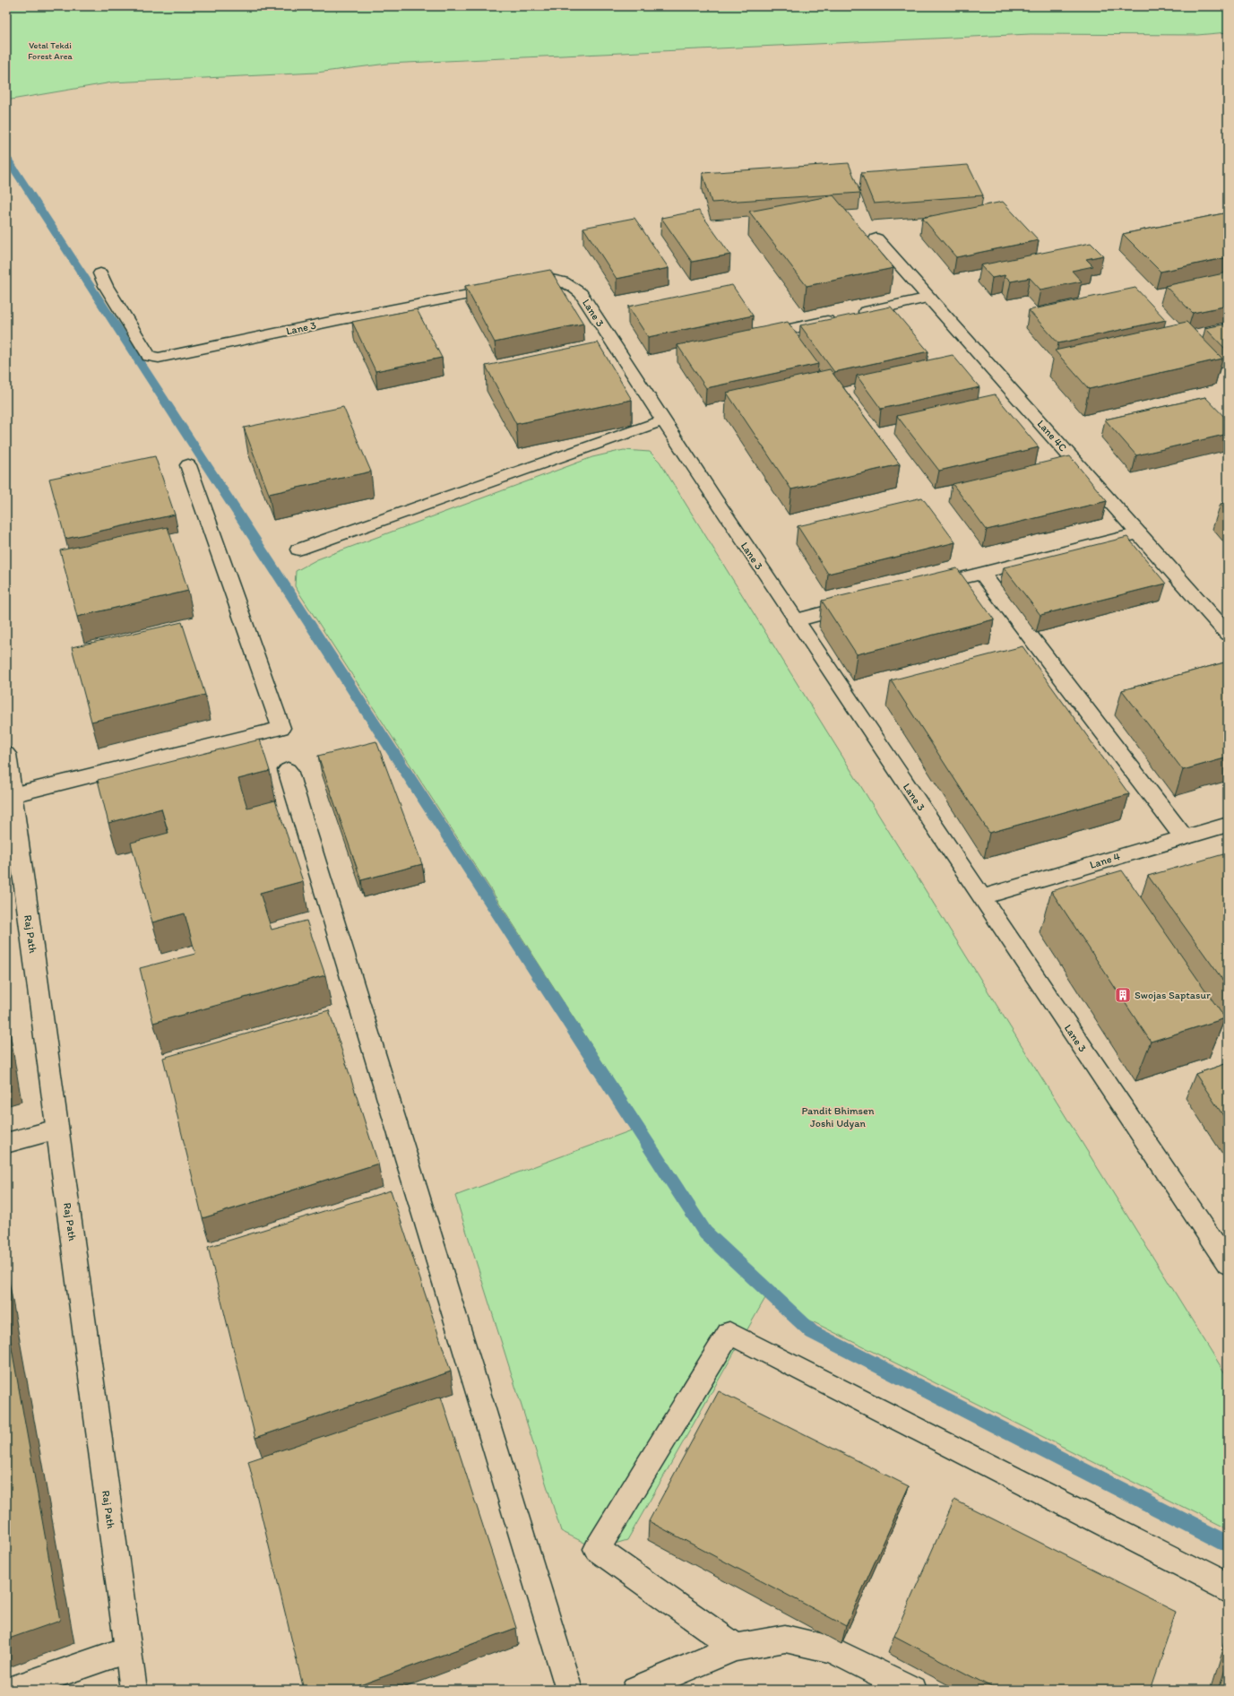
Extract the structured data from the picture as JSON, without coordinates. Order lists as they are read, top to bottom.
{
  "streets": {
    "street": [
      "Lane 3",
      "Lane 4C",
      "Lane 4",
      "Raj Path"
    ]
  },
  "crossings": [
    ["Lane 3", "Lane 4"]
  ],
  "parks": ["Vetal Tekdi Forest Area", "Pandit Bhimsen Joshi Udyan"],
  "places": {
    "building": ["Swojas Saptasur"]
  }
}
